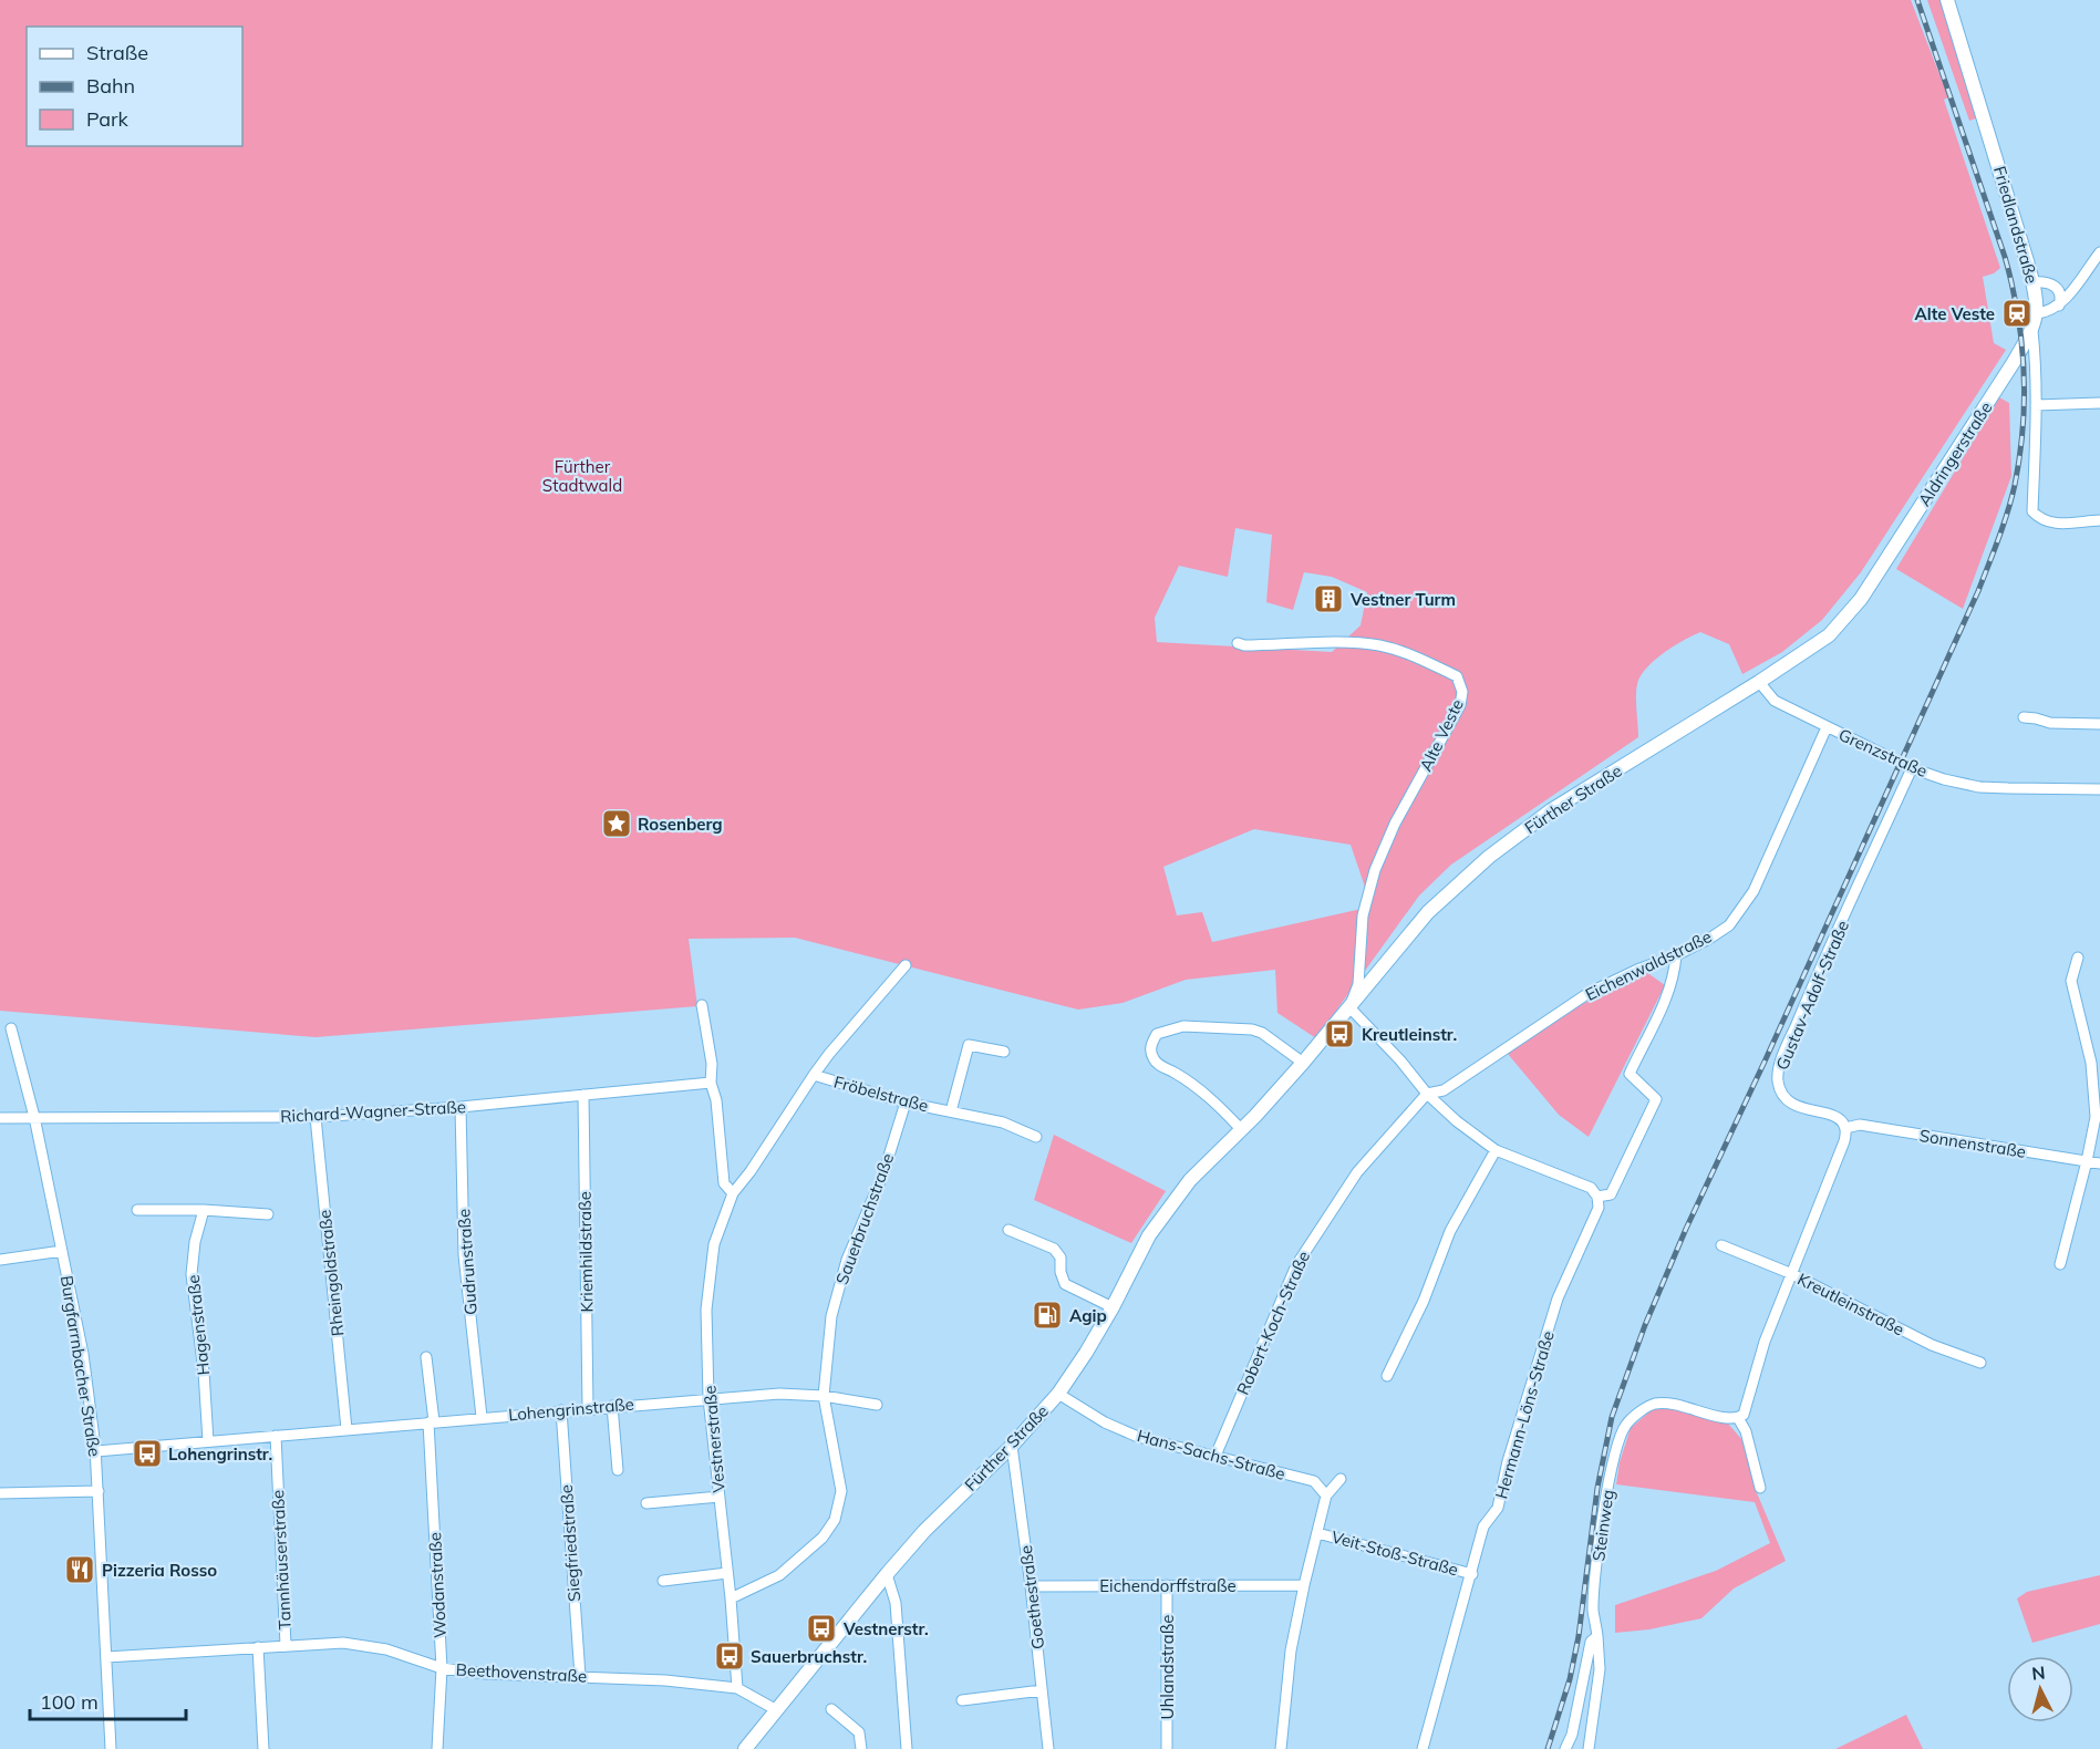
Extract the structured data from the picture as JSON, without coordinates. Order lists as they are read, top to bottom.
{
  "streets": {
    "main road": ["Friedlandstraße", "Aldringerstraße", "Fürther Straße"],
    "street": [
      "Alte Veste",
      "Grenzstraße",
      "Eichenwaldstraße",
      "Gustav-Adolf-Straße",
      "Fröbelstraße",
      "Richard-Wagner-Straße",
      "Sonnenstraße",
      "Sauerbruchstraße",
      "Kriemhildstraße",
      "Gudrunstraße",
      "Rheingoldstraße",
      "Kreutleinstraße",
      "Robert-Koch-Straße",
      "Hagenstraße",
      "Burgfarrnbacher Straße",
      "Lohengrinstraße",
      "Hermann-Löns-Straße",
      "Vestnerstraße",
      "Hans-Sachs-Straße",
      "Steinweg",
      "Siegfriedstraße",
      "Veit-Stoß-Straße",
      "Tannhäuserstraße",
      "Wodanstraße",
      "Eichendorffstraße",
      "Goethestraße",
      "Uhlandstraße",
      "Beethovenstraße"
    ]
  },
  "crossings": [
    ["Friedlandstraße", "Aldringerstraße"],
    ["Aldringerstraße", "Fürther Straße"],
    ["Alte Veste", "Fürther Straße"],
    ["Grenzstraße", "Fürther Straße"],
    ["Grenzstraße", "Eichenwaldstraße"],
    ["Grenzstraße", "Gustav-Adolf-Straße"],
    ["Fürther Straße", "Hans-Sachs-Straße"],
    ["Fürther Straße", "Goethestraße"],
    ["Fürther Straße", "Beethovenstraße"],
    ["Eichenwaldstraße", "Robert-Koch-Straße"],
    ["Gustav-Adolf-Straße", "Sonnenstraße"],
    ["Fröbelstraße", "Sauerbruchstraße"],
    ["Fröbelstraße", "Vestnerstraße"],
    ["Richard-Wagner-Straße", "Kriemhildstraße"],
    ["Richard-Wagner-Straße", "Gudrunstraße"],
    ["Richard-Wagner-Straße", "Rheingoldstraße"],
    ["Richard-Wagner-Straße", "Burgfarrnbacher Straße"],
    ["Sauerbruchstraße", "Lohengrinstraße"],
    ["Sauerbruchstraße", "Vestnerstraße"],
    ["Kriemhildstraße", "Lohengrinstraße"],
    ["Gudrunstraße", "Lohengrinstraße"],
    ["Rheingoldstraße", "Lohengrinstraße"],
    ["Robert-Koch-Straße", "Hans-Sachs-Straße"],
    ["Hagenstraße", "Lohengrinstraße"],
    ["Burgfarrnbacher Straße", "Lohengrinstraße"],
    ["Burgfarrnbacher Straße", "Beethovenstraße"],
    ["Lohengrinstraße", "Vestnerstraße"],
    ["Lohengrinstraße", "Siegfriedstraße"],
    ["Lohengrinstraße", "Tannhäuserstraße"],
    ["Lohengrinstraße", "Wodanstraße"],
    ["Hermann-Löns-Straße", "Veit-Stoß-Straße"],
    ["Vestnerstraße", "Beethovenstraße"],
    ["Siegfriedstraße", "Beethovenstraße"],
    ["Tannhäuserstraße", "Beethovenstraße"],
    ["Wodanstraße", "Beethovenstraße"],
    ["Eichendorffstraße", "Goethestraße"],
    ["Eichendorffstraße", "Uhlandstraße"]
  ],
  "parks": ["Fürther Stadtwald"],
  "places": {
    "station": ["Alte Veste"],
    "building": ["Vestner Turm"],
    "place": ["Rosenberg"],
    "bus stop": [
      "Kreutleinstr.",
      "Lohengrinstr.",
      "Vestnerstr.",
      "Sauerbruchstr."
    ],
    "fuel station": ["Agip"],
    "restaurant": ["Pizzeria Rosso"]
  },
  "legend": ["Straße", "Bahn", "Park"],
  "scale_bar": "100 m",
  "north": "top"
}
